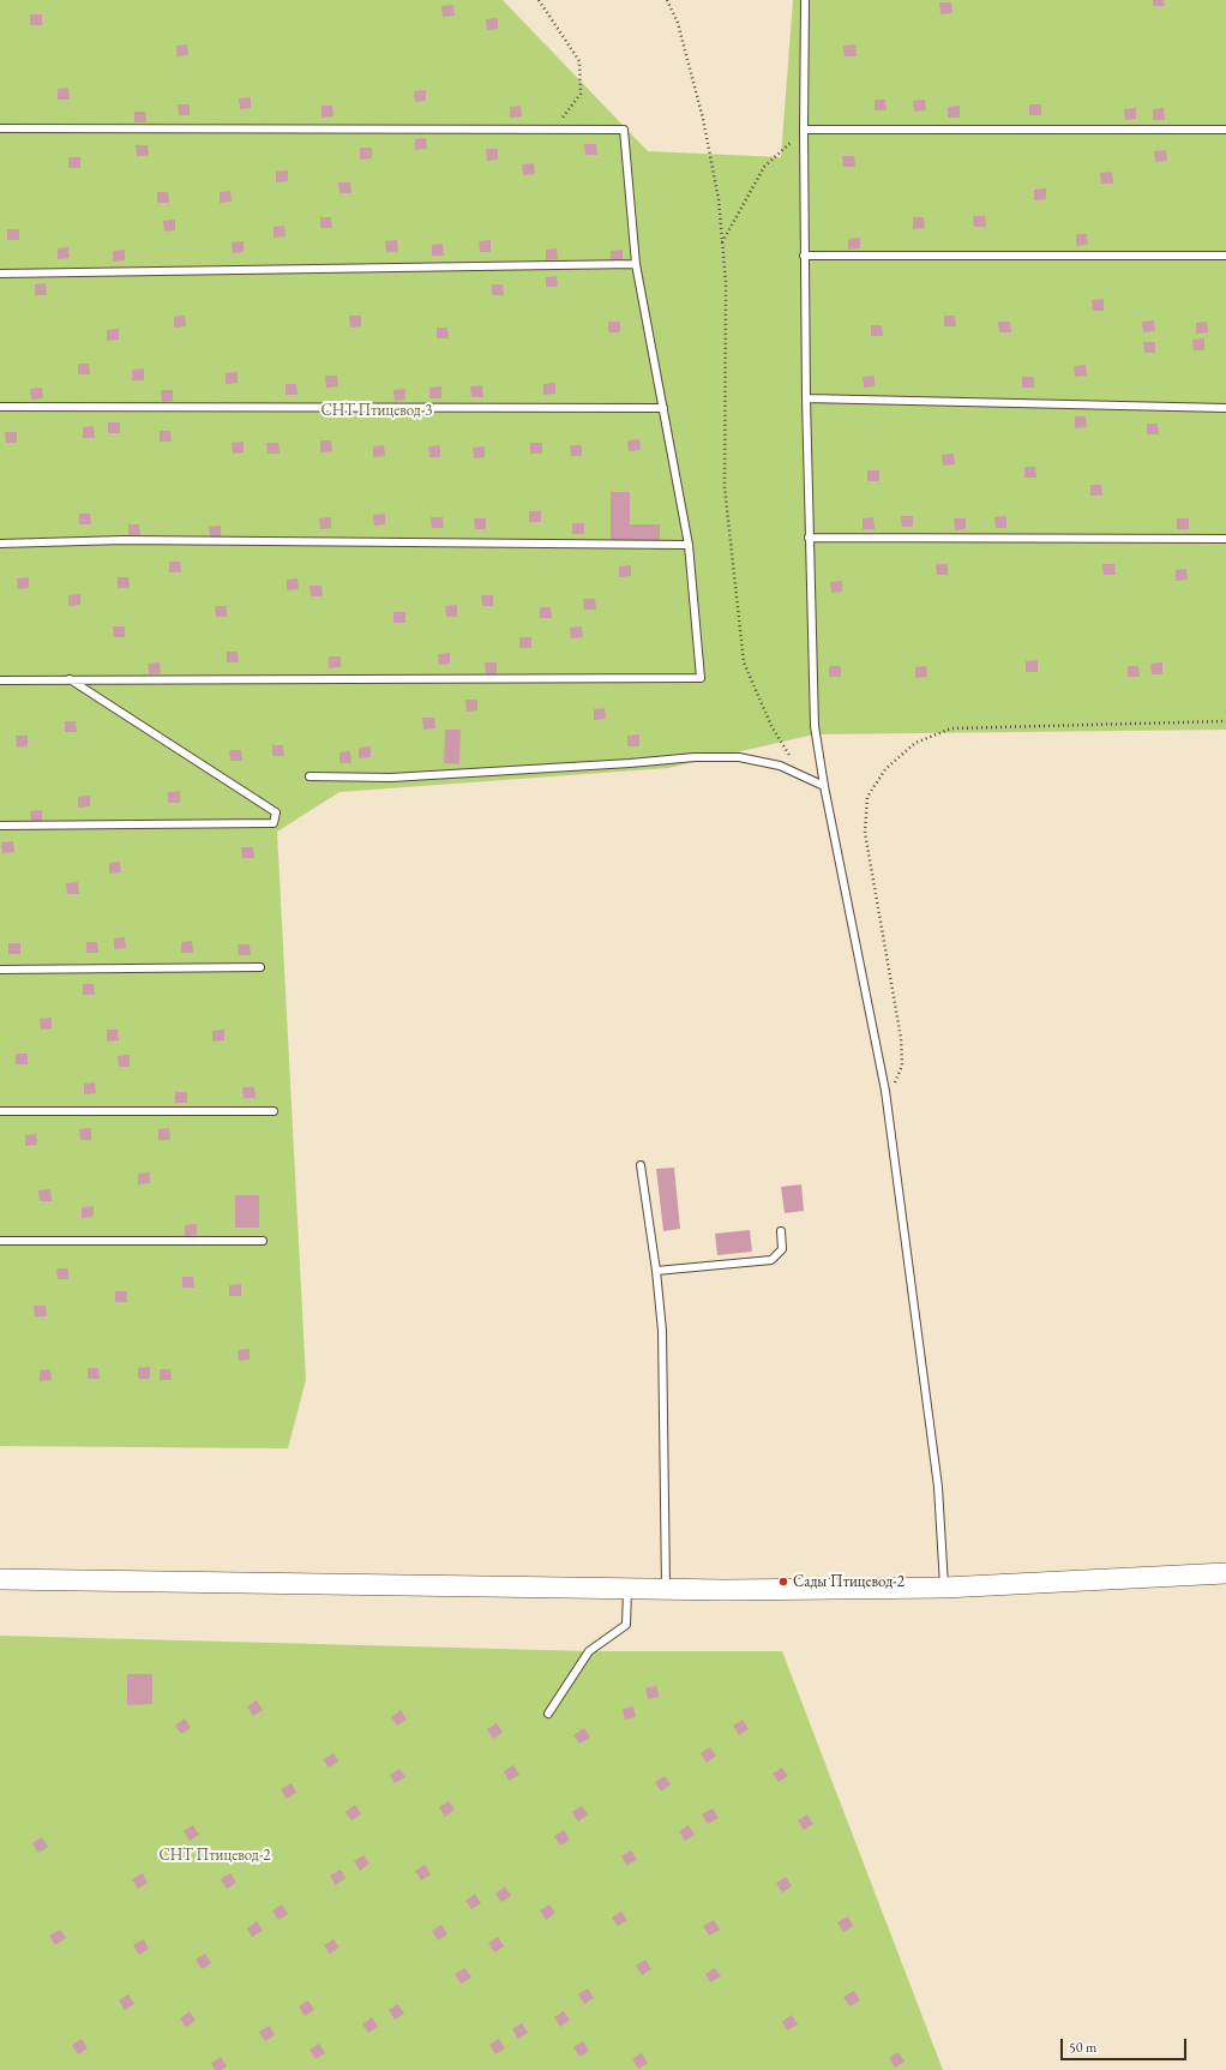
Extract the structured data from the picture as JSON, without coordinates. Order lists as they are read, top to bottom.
{
  "parks": ["СНТ Птицевод-3", "СНТ Птицевод-2"],
  "places": ["Сады Птицевод-2"],
  "scale_bar": "50 m"
}
